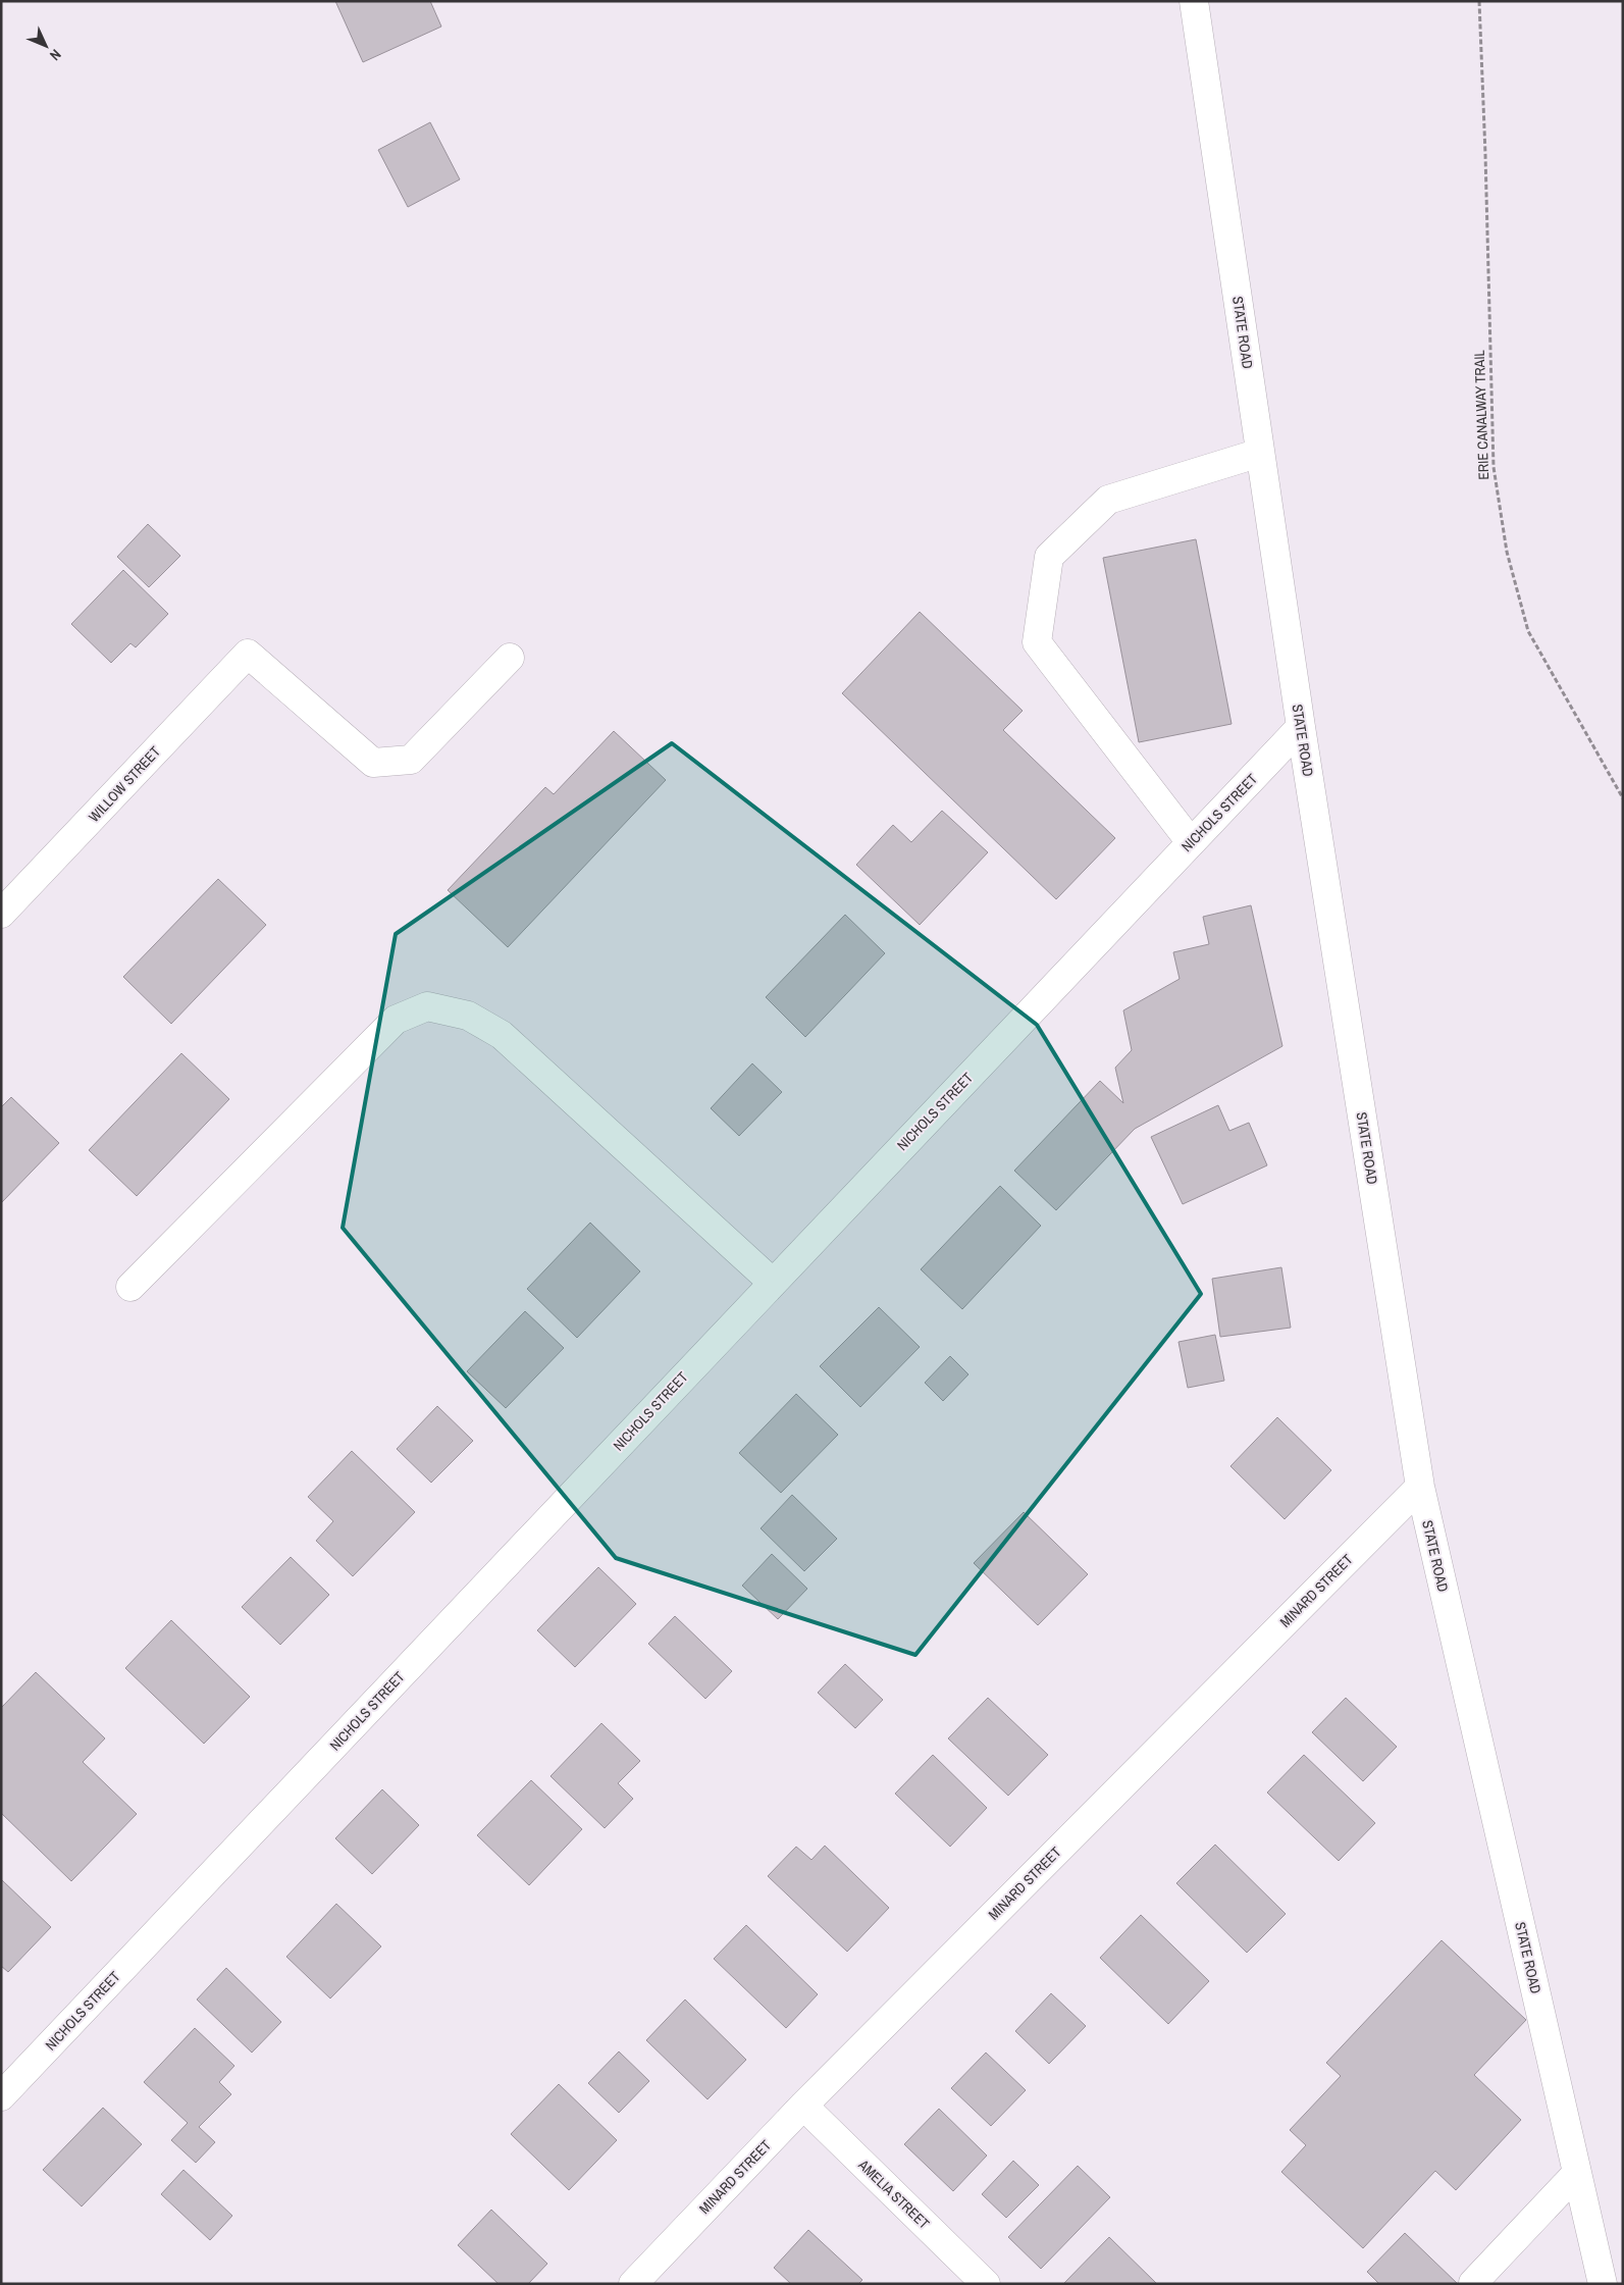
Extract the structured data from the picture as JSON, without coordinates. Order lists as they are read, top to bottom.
{
  "streets": {
    "street": [
      "STATE ROAD",
      "WILLOW STREET",
      "NICHOLS STREET",
      "MINARD STREET",
      "AMELIA STREET"
    ],
    "path": ["ERIE CANALWAY TRAIL"]
  },
  "crossings": [
    ["STATE ROAD", "NICHOLS STREET"],
    ["STATE ROAD", "MINARD STREET"],
    ["MINARD STREET", "AMELIA STREET"]
  ],
  "north": "bottom right"
}
